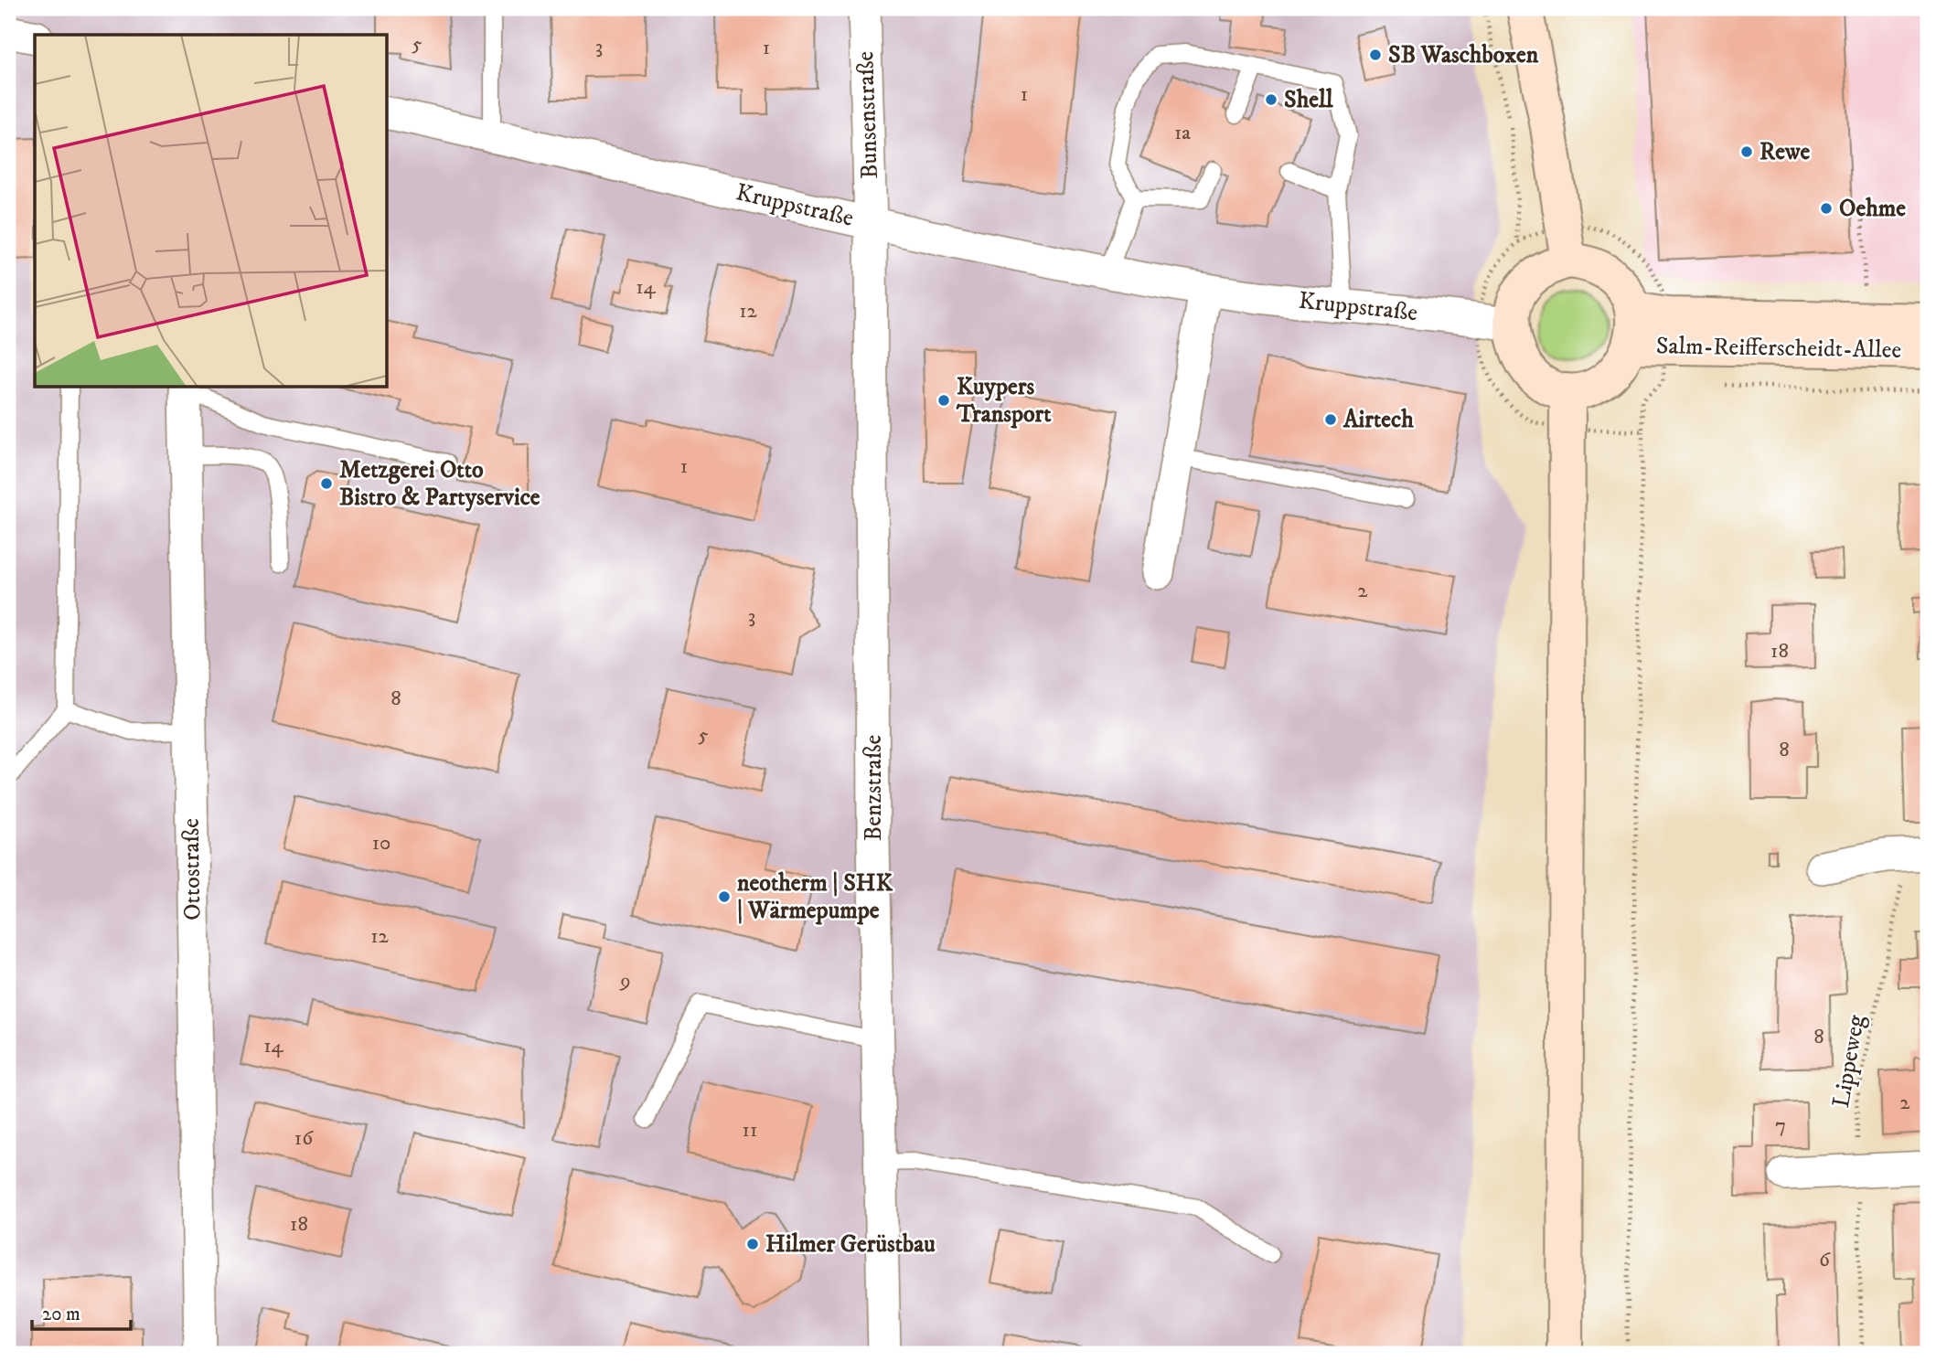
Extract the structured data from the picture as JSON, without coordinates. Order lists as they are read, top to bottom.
{
  "streets": {
    "main road": ["Salm-Reifferscheidt-Allee"],
    "street": [
      "Bunsenstraße",
      "Kruppstraße",
      "Benzstraße",
      "Ottostraße"
    ],
    "path": ["Lippeweg"]
  },
  "crossings": [
    ["Bunsenstraße", "Kruppstraße"],
    ["Bunsenstraße", "Benzstraße"],
    ["Kruppstraße", "Salm-Reifferscheidt-Allee"],
    ["Kruppstraße", "Benzstraße"]
  ],
  "places": [
    "SB Waschboxen",
    "Shell",
    "Rewe",
    "Oehme",
    "Kuypers Transport",
    "Airtech",
    "Metzgerei Otto Bistro & Partyservice",
    "neotherm | SHK | Wärmepumpe",
    "Hilmer Gerüstbau"
  ],
  "house_numbers": [
    "5",
    "3",
    "1",
    "1",
    "1a",
    "14",
    "12",
    "1",
    "2",
    "3",
    "18",
    "8",
    "5",
    "8",
    "10",
    "12",
    "9",
    "8",
    "14",
    "2",
    "7",
    "11",
    "16",
    "18",
    "6"
  ],
  "scale_bar": "20 m"
}
